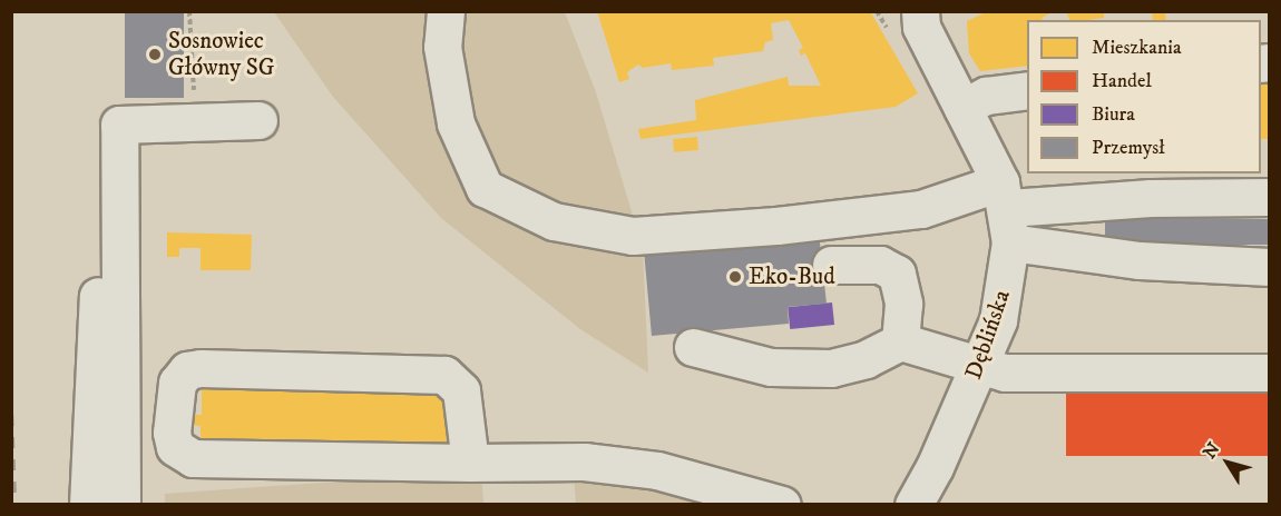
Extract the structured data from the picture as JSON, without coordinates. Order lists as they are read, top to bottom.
{
  "streets": {
    "street": ["Dęblińska"]
  },
  "places": ["Sosnowiec Główny SG", "Eko-Bud"],
  "legend": [
    "Mieszkania",
    "Handel",
    "Biura",
    "Przemysł"
  ],
  "north": "top left"
}
